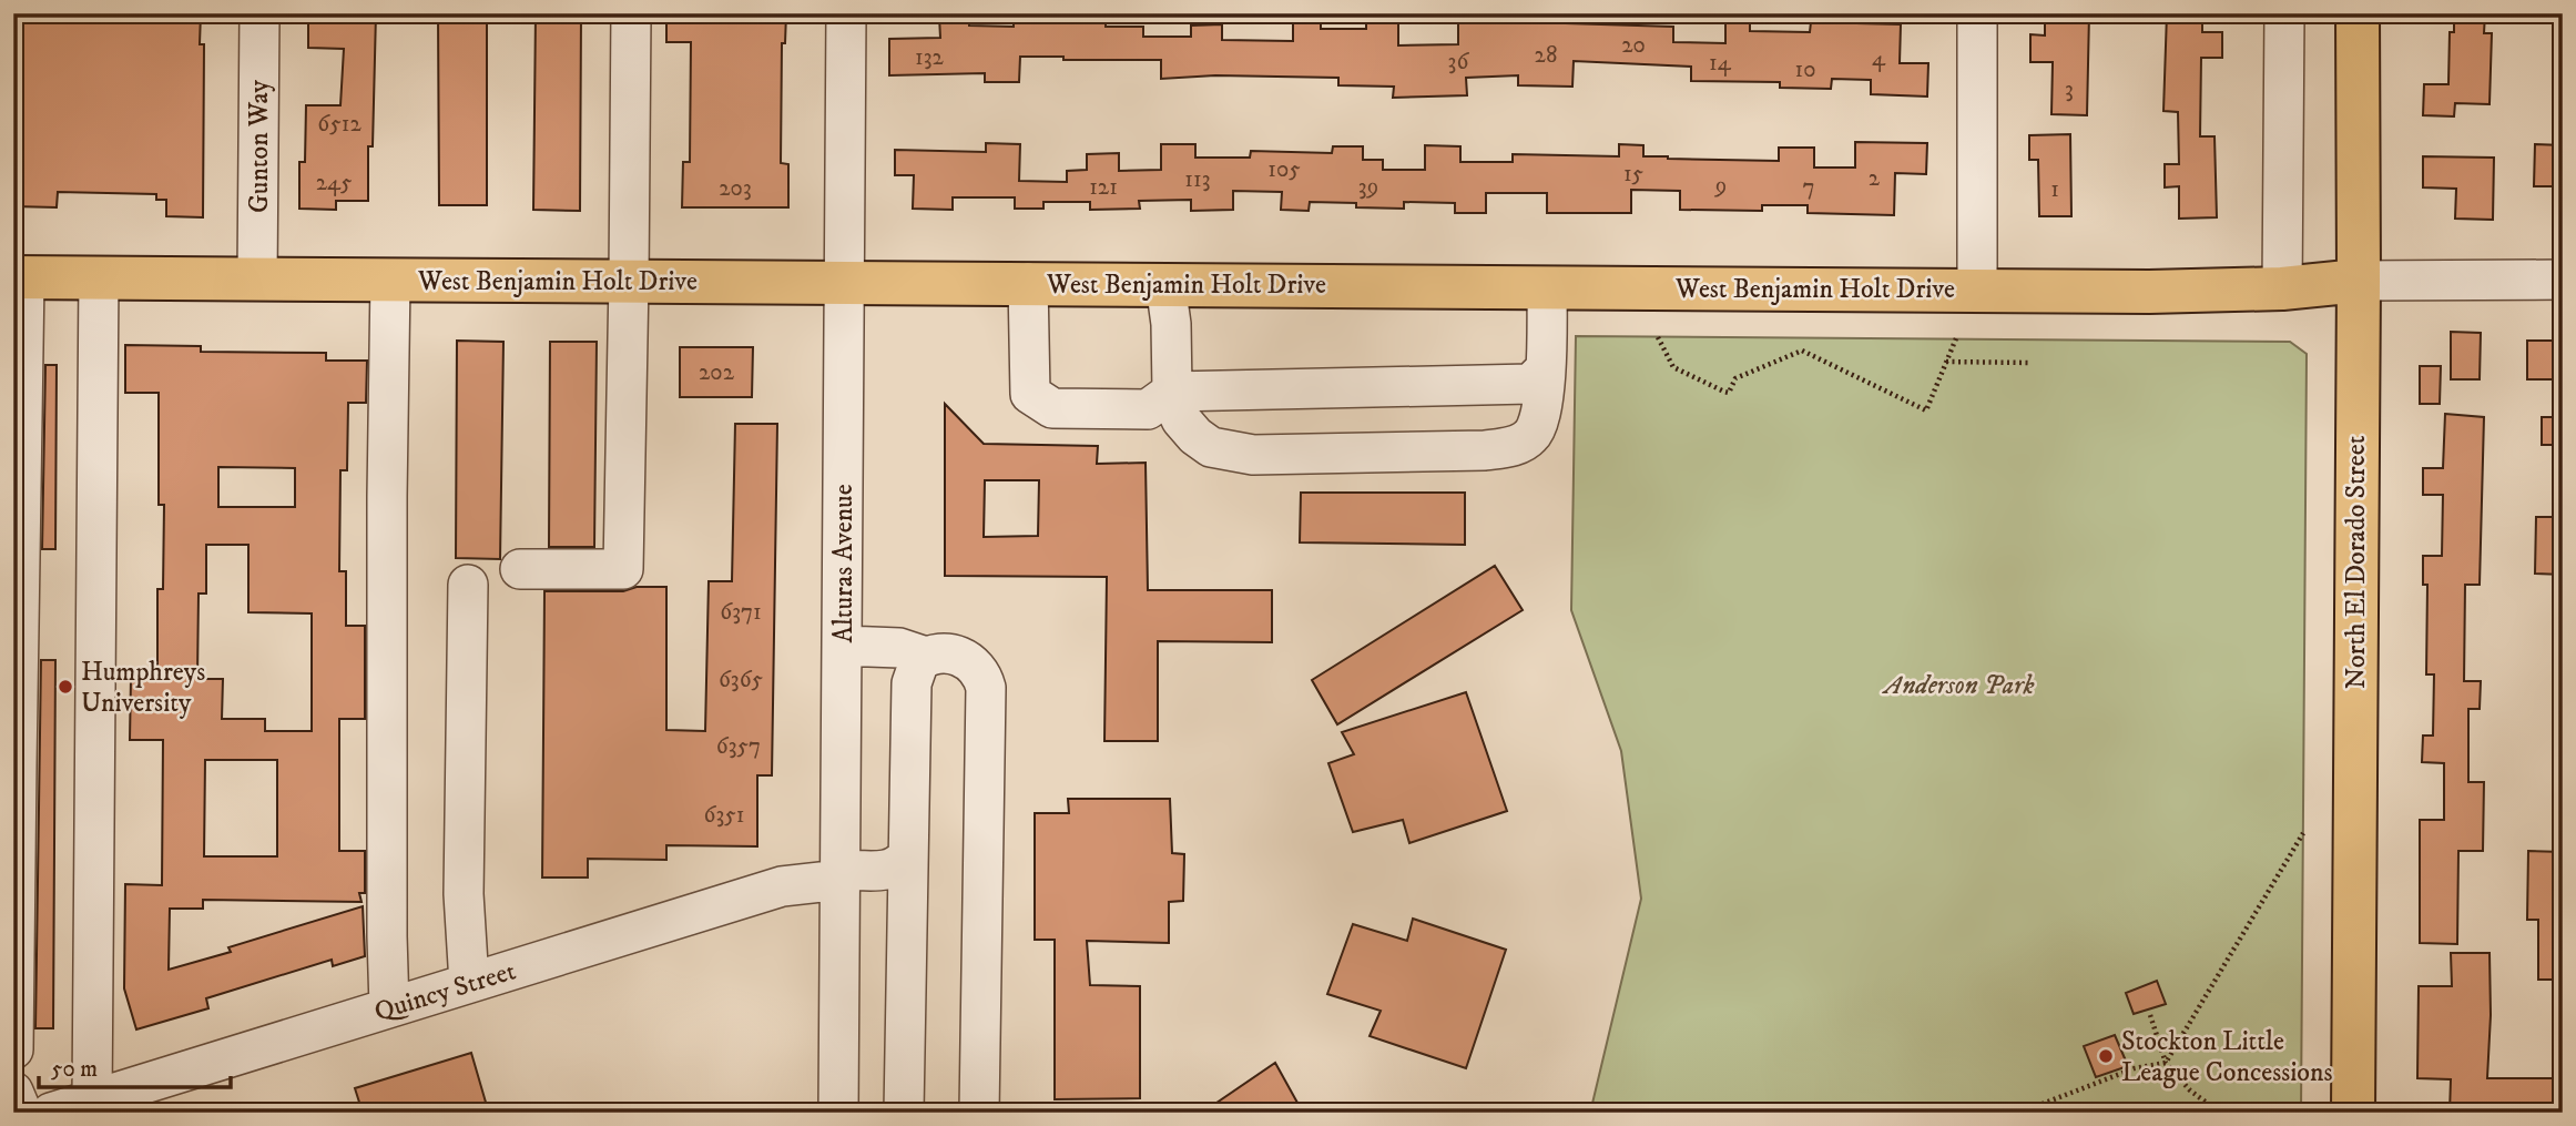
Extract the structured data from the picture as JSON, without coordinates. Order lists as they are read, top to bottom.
{
  "streets": {
    "main road": ["West Benjamin Holt Drive", "North El Dorado Street"],
    "street": ["Gunton Way", "Alturas Avenue", "Quincy Street"]
  },
  "crossings": [
    ["Gunton Way", "West Benjamin Holt Drive"],
    ["West Benjamin Holt Drive", "North El Dorado Street"],
    ["West Benjamin Holt Drive", "Alturas Avenue"],
    ["Alturas Avenue", "Quincy Street"]
  ],
  "parks": ["Anderson Park"],
  "places": ["Humphreys University", "Stockton Little League Concessions"],
  "house_numbers": [
    "20",
    "28",
    "132",
    "4",
    "36",
    "14",
    "10",
    "3",
    "6512",
    "105",
    "15",
    "2",
    "113",
    "245",
    "9",
    "121",
    "39",
    "7",
    "203",
    "1",
    "202",
    "6371",
    "6365",
    "6357",
    "6351"
  ],
  "scale_bar": "50 m"
}
